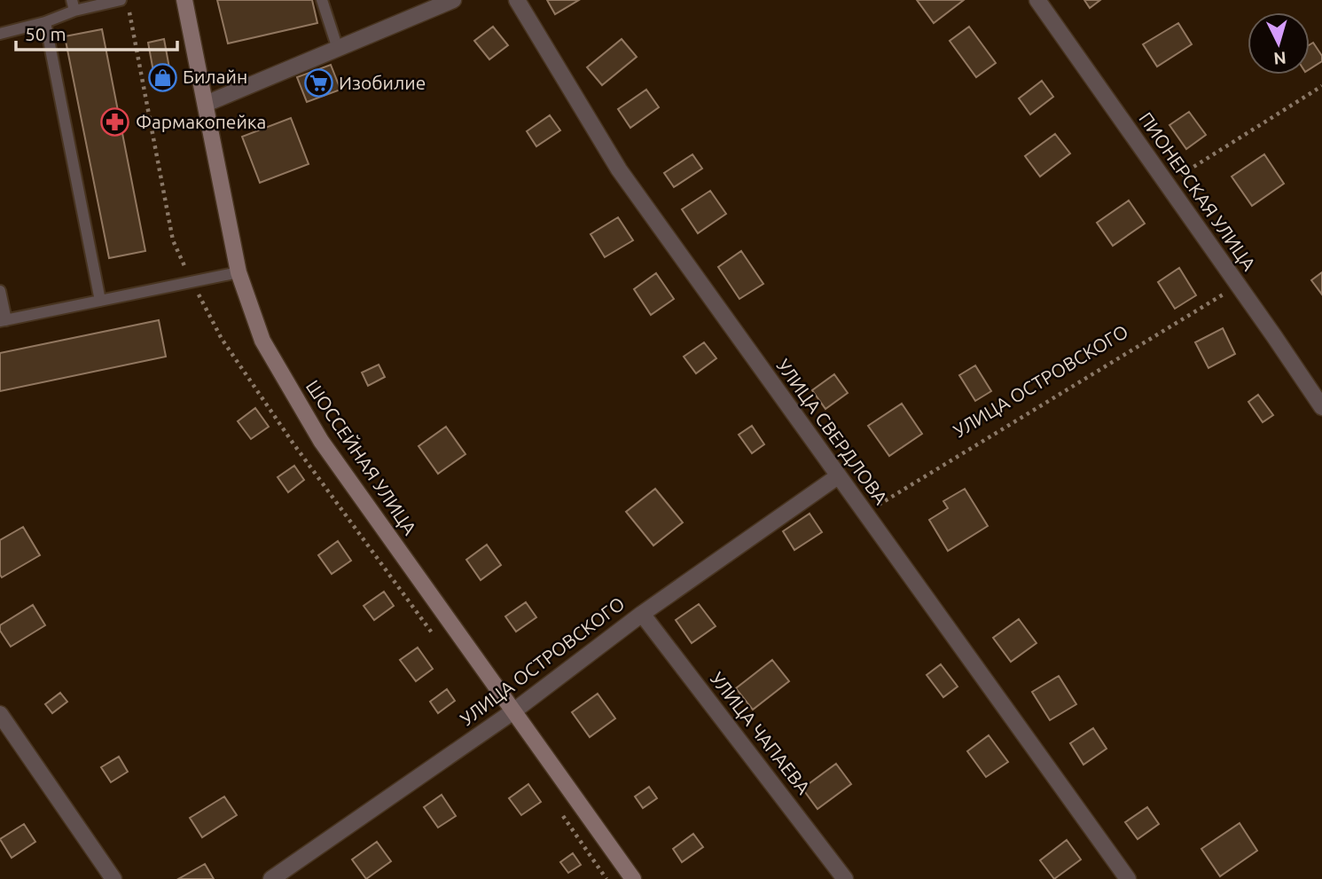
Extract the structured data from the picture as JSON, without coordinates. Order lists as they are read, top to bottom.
{
  "streets": {
    "main road": ["ШОССЕЙНАЯ УЛИЦА"],
    "street": [
      "ПИОНЕРСКАЯ УЛИЦА",
      "УЛИЦА ОСТРОВСКОГО",
      "УЛИЦА СВЕРДЛОВА",
      "УЛИЦА ЧАПАЕВА"
    ]
  },
  "crossings": [
    ["ПИОНЕРСКАЯ УЛИЦА", "УЛИЦА ОСТРОВСКОГО"],
    ["УЛИЦА ОСТРОВСКОГО", "УЛИЦА СВЕРДЛОВА"],
    ["УЛИЦА ОСТРОВСКОГО", "ШОССЕЙНАЯ УЛИЦА"],
    ["УЛИЦА ОСТРОВСКОГО", "УЛИЦА ЧАПАЕВА"]
  ],
  "places": {
    "shop": ["Билайн"],
    "supermarket": ["Изобилие"],
    "pharmacy": ["Фармакопейка"]
  },
  "scale_bar": "50 m",
  "north": "bottom"
}
